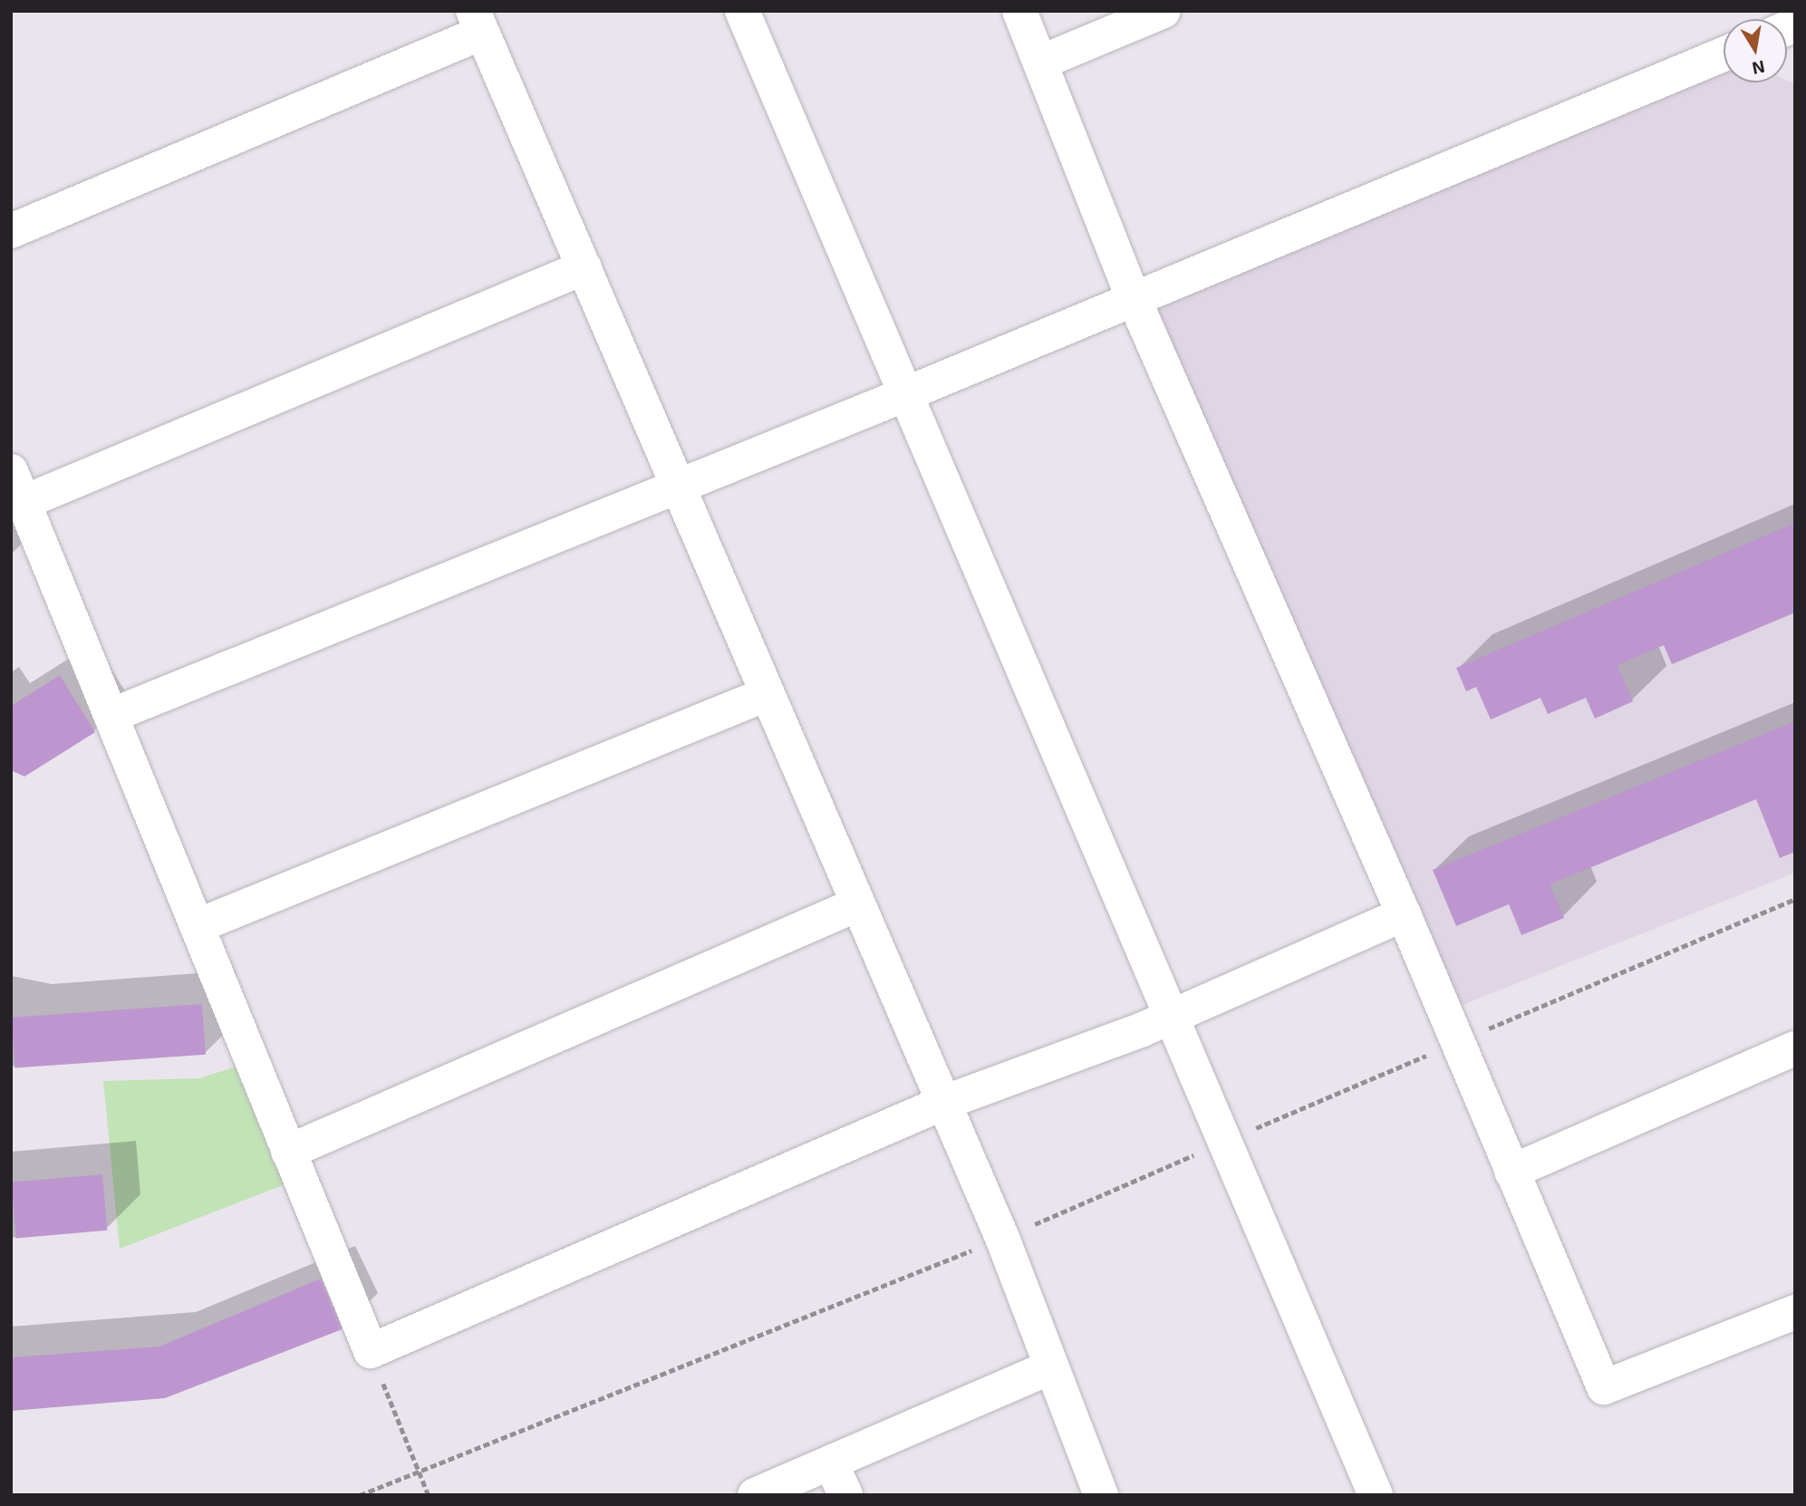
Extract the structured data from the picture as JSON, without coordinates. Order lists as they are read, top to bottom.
{
  "north": "bottom"
}
